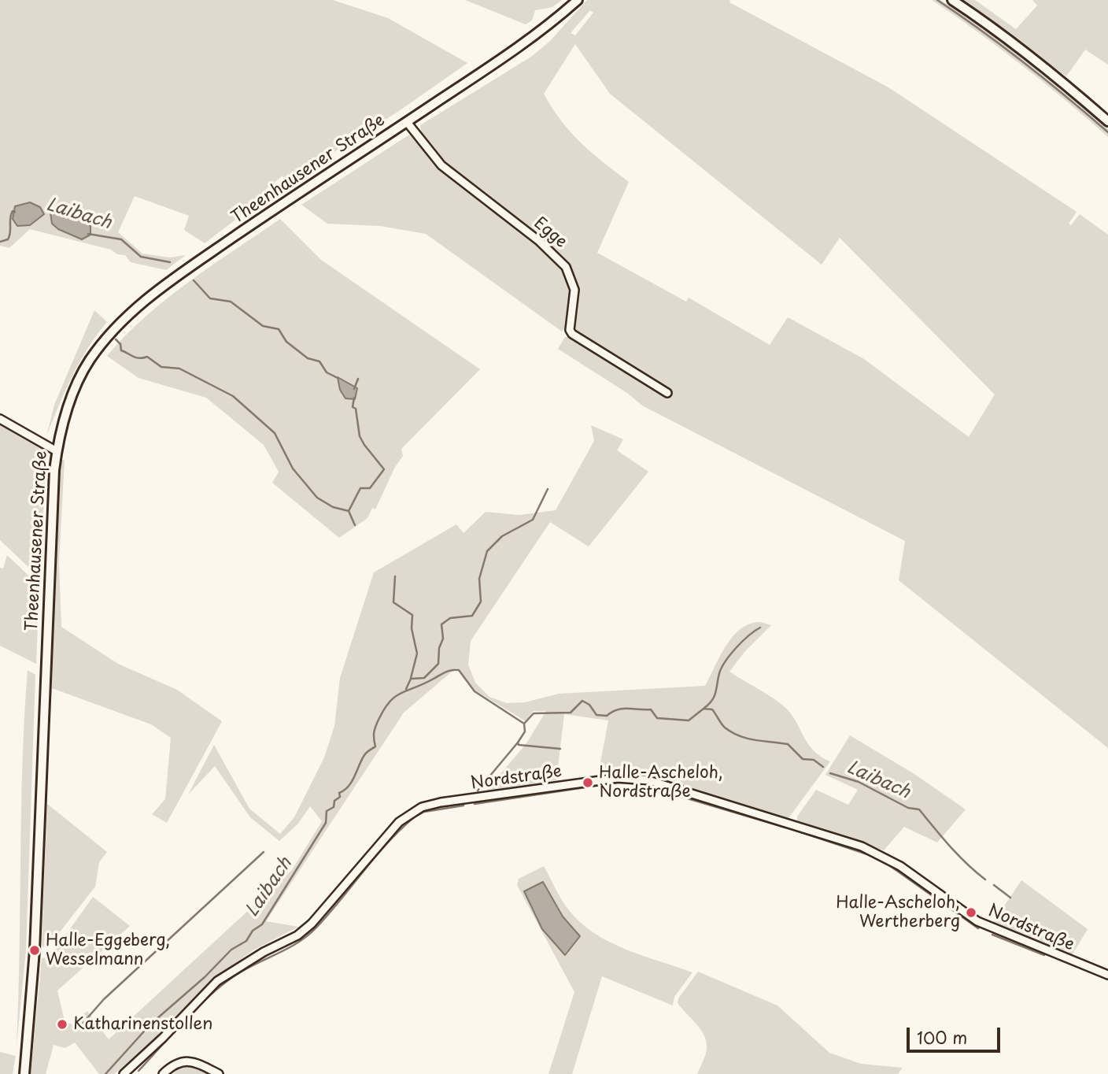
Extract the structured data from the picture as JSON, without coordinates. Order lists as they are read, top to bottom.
{
  "streets": {
    "main road": ["Theenhausener Straße"],
    "street": ["Egge", "Nordstraße"]
  },
  "crossings": [
    ["Theenhausener Straße", "Egge"]
  ],
  "water": ["Laibach"],
  "places": [
    "Halle-Ascheloh, Nordstraße",
    "Halle-Ascheloh, Wertherberg",
    "Halle-Eggeberg, Wesselmann",
    "Katharinenstollen"
  ],
  "scale_bar": "100 m"
}
